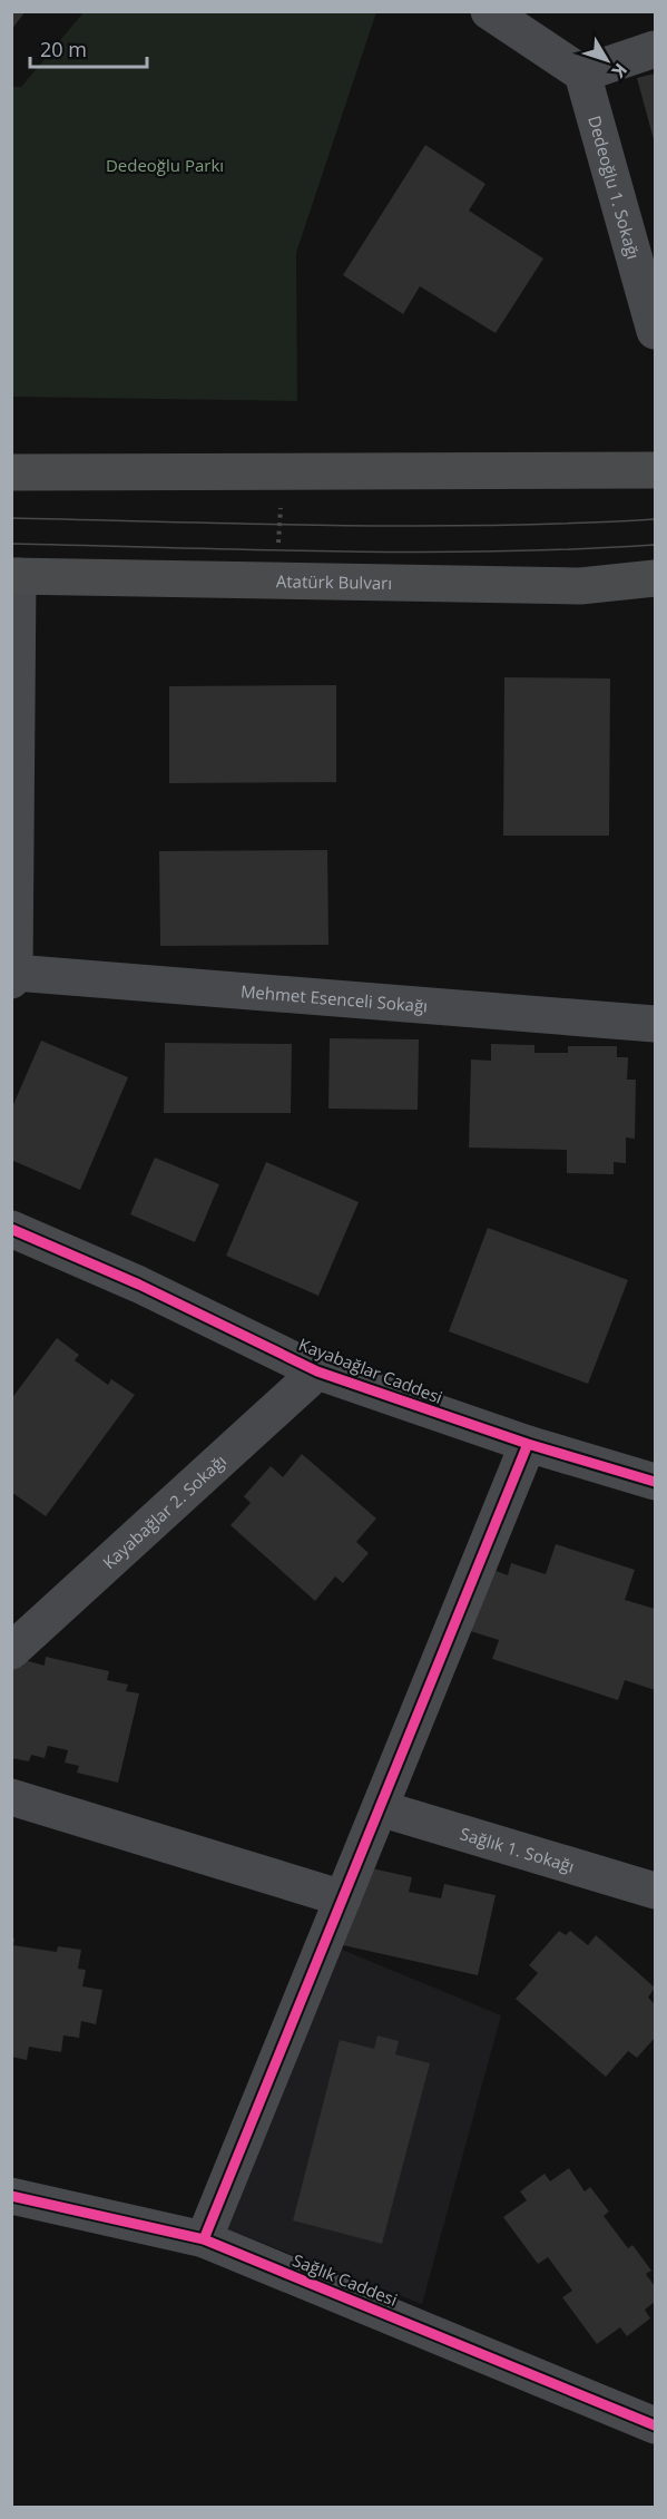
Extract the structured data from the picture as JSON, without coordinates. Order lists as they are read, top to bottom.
{
  "streets": {
    "main road": ["Atatürk Bulvarı"],
    "street": [
      "Dedeoğlu 1. Sokağı",
      "Mehmet Esenceli Sokağı",
      "Kayabağlar Caddesi",
      "Kayabağlar 2. Sokağı",
      "Sağlık 1. Sokağı",
      "Sağlık Caddesi"
    ]
  },
  "crossings": [
    ["Kayabağlar Caddesi", "Kayabağlar 2. Sokağı"]
  ],
  "parks": ["Dedeoğlu Parkı"],
  "scale_bar": "20 m",
  "north": "bottom right"
}
